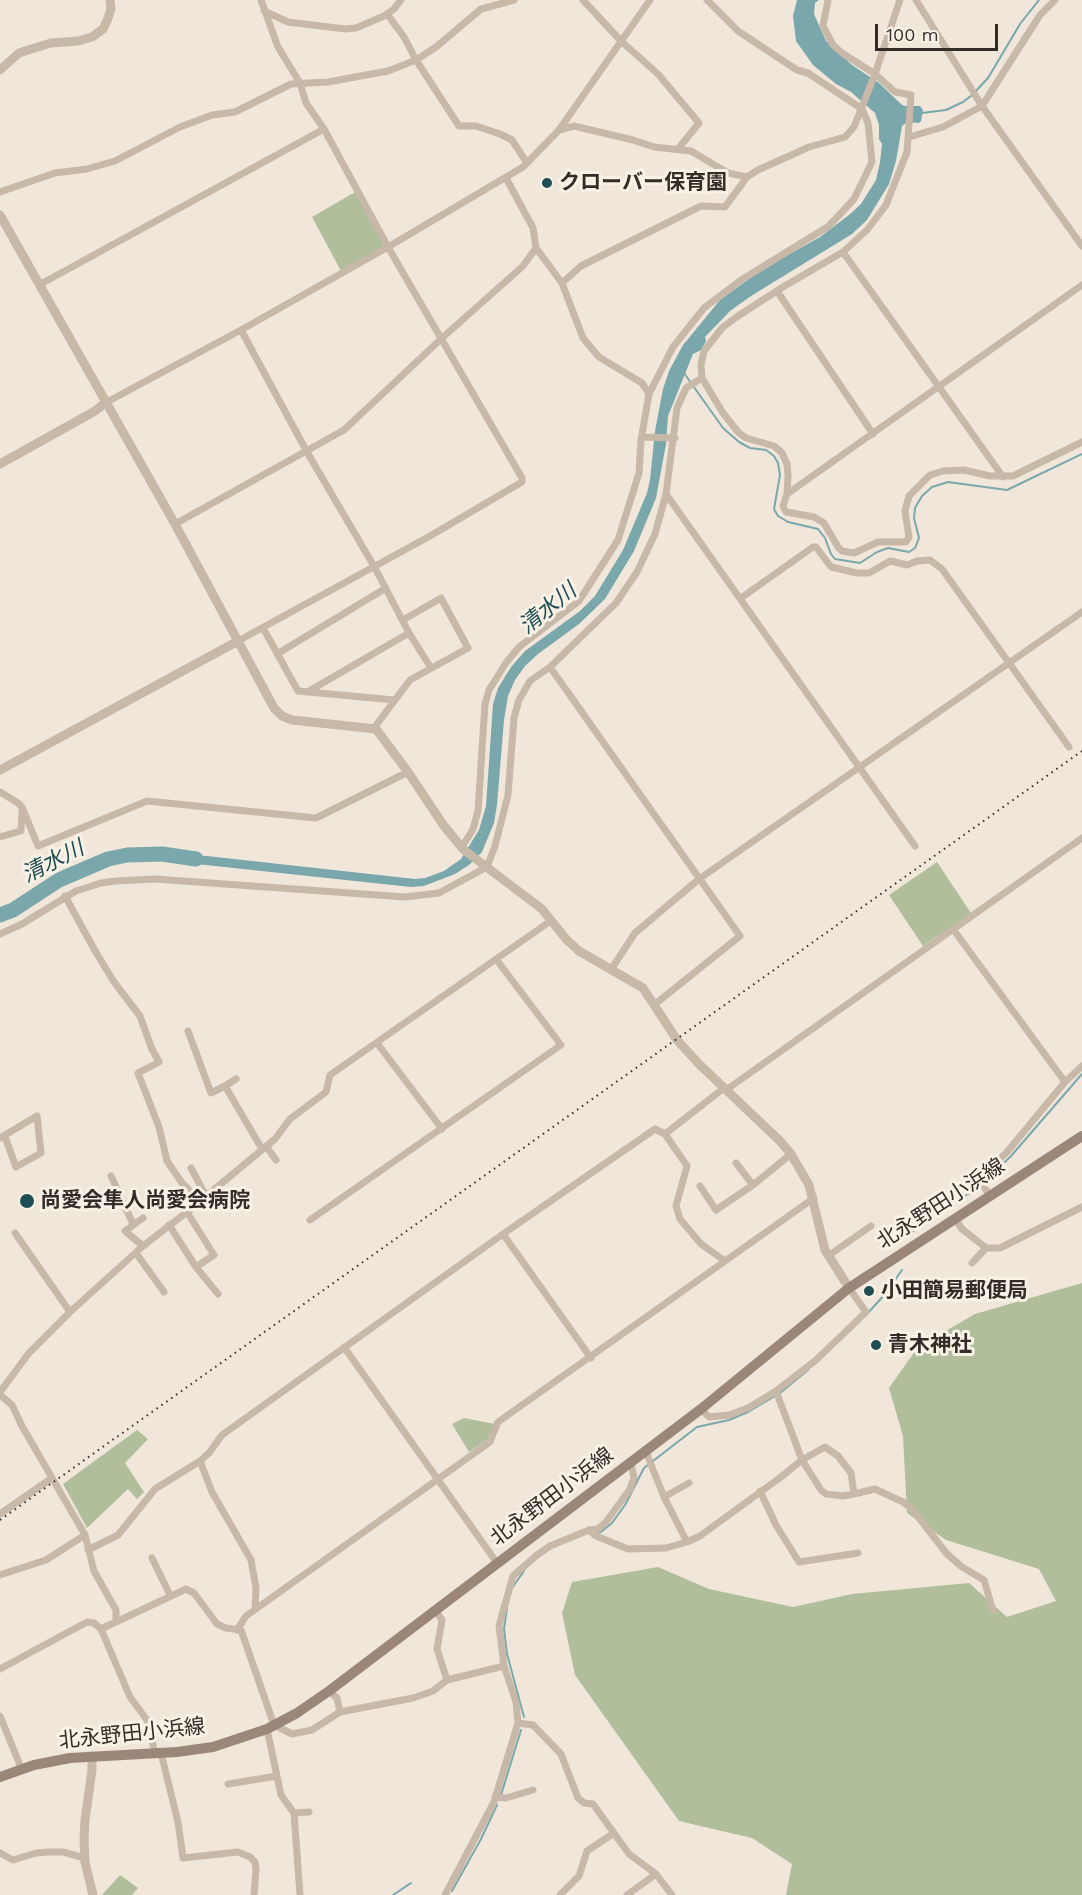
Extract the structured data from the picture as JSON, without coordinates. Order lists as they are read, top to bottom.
{
  "streets": {
    "main road": ["北永野田小浜線"]
  },
  "water": ["清水川"],
  "places": [
    "クローバー保育園",
    "尚愛会隼人尚愛会病院",
    "小田簡易郵便局",
    "青木神社"
  ],
  "scale_bar": "100 m"
}
